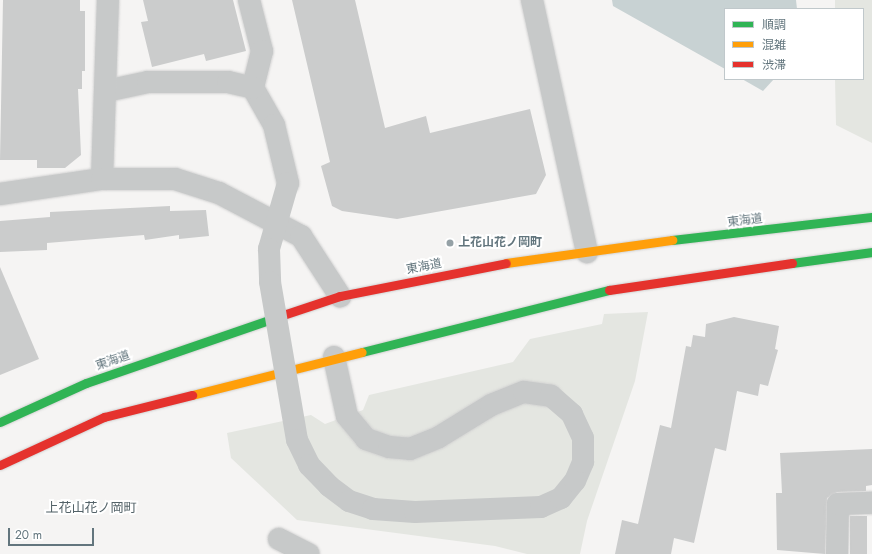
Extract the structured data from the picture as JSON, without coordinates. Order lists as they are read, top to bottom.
{
  "streets": {
    "highway": ["東海道"]
  },
  "districts": ["上花山花ノ岡町"],
  "places": ["上花山花ノ岡町"],
  "legend": ["順調", "混雑", "渋滞"],
  "scale_bar": "20 m"
}
